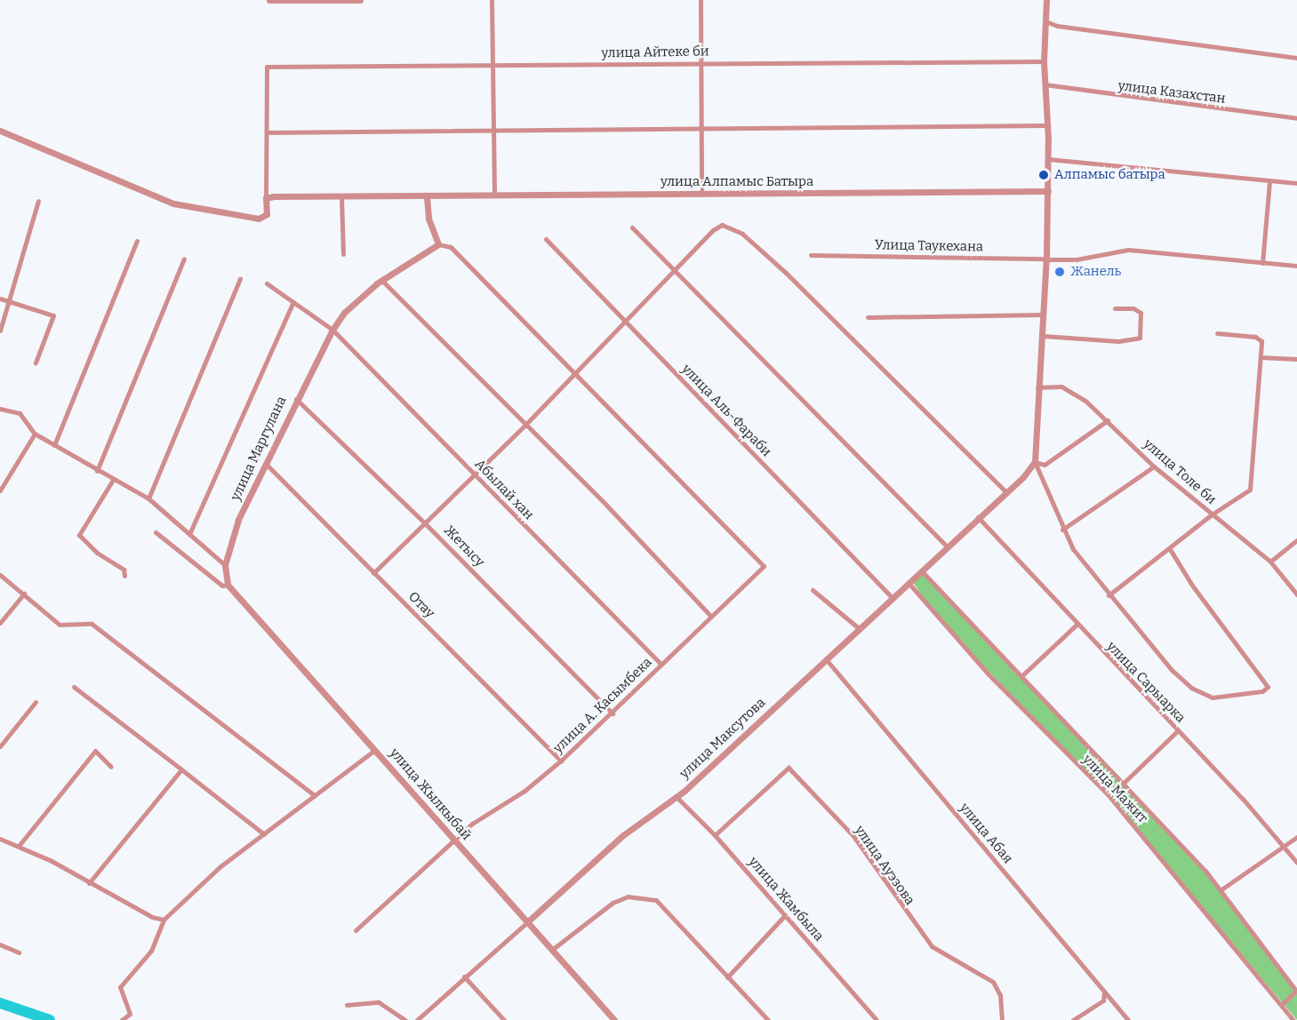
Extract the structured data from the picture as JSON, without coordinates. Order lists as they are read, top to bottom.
{
  "streets": {
    "street": [
      "улица Айтеке би",
      "улица Казахстан",
      "улица Алпамыс Батыра",
      "Улица Таукехана",
      "улица Аль-Фараби",
      "улица Маргулана",
      "улица Толе би",
      "Абылай хан",
      "Жетысу",
      "Отау",
      "улица Сарыарка",
      "улица А. Касымбека",
      "улица Максутова",
      "улица Мажит",
      "улица Жылкыбай",
      "улица Абая",
      "улица Ауэзова",
      "улица Жамбыла"
    ]
  },
  "crossings": [
    ["улица Аль-Фараби", "улица Максутова"],
    ["улица Маргулана", "Абылай хан"],
    ["улица Маргулана", "Жетысу"],
    ["улица Маргулана", "Отау"],
    ["улица Маргулана", "улица Жылкыбай"],
    ["Абылай хан", "улица А. Касымбека"],
    ["Жетысу", "улица А. Касымбека"],
    ["Отау", "улица А. Касымбека"],
    ["улица Сарыарка", "улица Максутова"],
    ["улица А. Касымбека", "улица Жылкыбай"],
    ["улица Максутова", "улица Мажит"],
    ["улица Максутова", "улица Жылкыбай"],
    ["улица Максутова", "улица Абая"],
    ["улица Максутова", "улица Жамбыла"],
    ["улица Ауэзова", "улица Жамбыла"]
  ],
  "places": ["Алпамыс батыра", "Жанель"]
}
